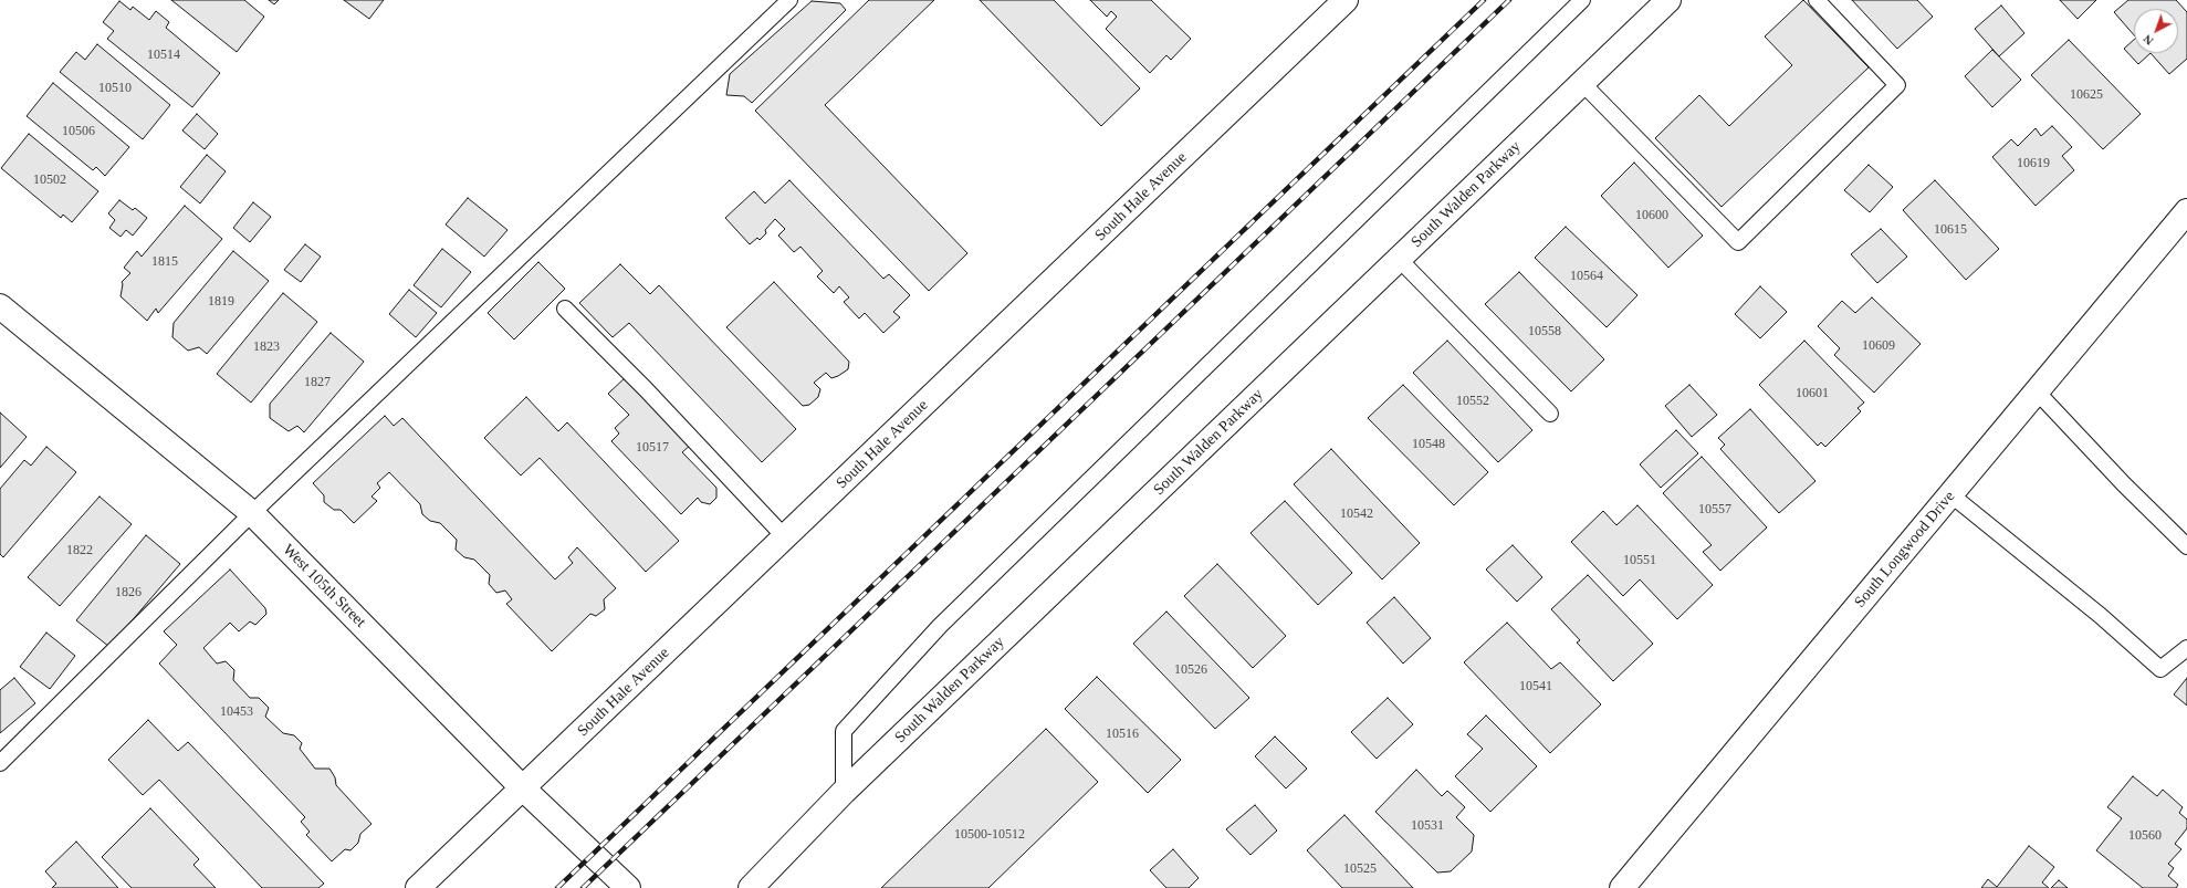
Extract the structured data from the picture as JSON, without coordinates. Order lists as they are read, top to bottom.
{
  "streets": {
    "street": [
      "South Walden Parkway",
      "South Hale Avenue",
      "South Longwood Drive",
      "West 105th Street"
    ]
  },
  "crossings": [
    ["South Hale Avenue", "West 105th Street"]
  ],
  "house_numbers": [
    "10514",
    "10510",
    "10625",
    "10506",
    "10619",
    "10502",
    "10600",
    "10615",
    "1815",
    "10564",
    "1819",
    "10558",
    "10609",
    "1823",
    "1827",
    "10601",
    "10552",
    "10548",
    "10517",
    "10557",
    "10542",
    "1822",
    "10551",
    "1826",
    "10526",
    "10541",
    "10453",
    "10516",
    "10531",
    "10500-10512",
    "10560",
    "10525"
  ],
  "north": "bottom left"
}
